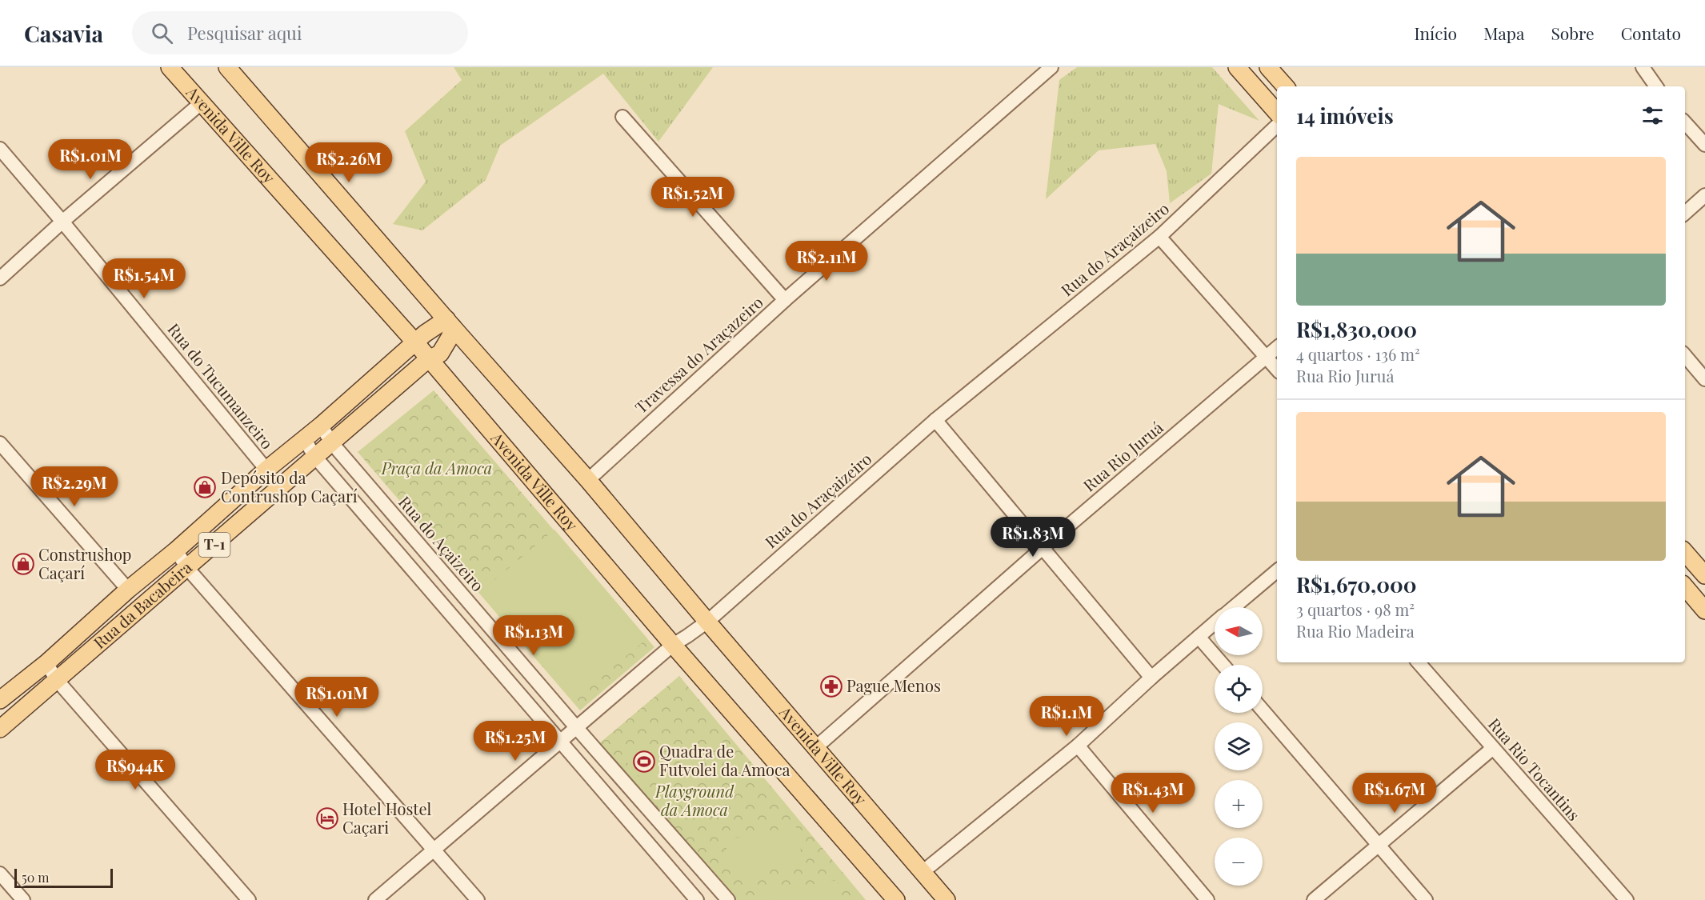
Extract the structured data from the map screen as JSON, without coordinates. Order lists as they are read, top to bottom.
{
  "streets": {
    "main road": ["Avenida Ville Roy", "T-1", "Rua da Bacabeira"],
    "street": [
      "Rua do Araçaizeiro",
      "Travessa do Araçazeiro",
      "Rua do Tucumanzeiro",
      "Rua Rio Juruá",
      "Rua do Açaizeiro",
      "Rua Rio Tocantins"
    ]
  },
  "crossings": [
    ["Avenida Ville Roy", "Rua do Araçaizeiro"],
    ["Avenida Ville Roy", "Travessa do Araçazeiro"],
    ["Avenida Ville Roy", "Rua Rio Juruá"],
    ["Avenida Ville Roy", "Rua da Bacabeira"],
    ["Rua do Araçaizeiro", "Rua do Açaizeiro"],
    ["Rua do Tucumanzeiro", "Rua da Bacabeira"],
    ["Rua do Açaizeiro", "Rua da Bacabeira"]
  ],
  "parks": ["Praça da Amoca", "Playground da Amoca"],
  "places": {
    "shop": ["Depósito da Contrushop Caçarí", "Construshop Caçarí"],
    "pharmacy": ["Pague Menos"],
    "sports": ["Quadra de Futvolei da Amoca"],
    "hotel": ["Hotel Hostel Caçari"]
  },
  "scale_bar": "50 m",
  "north": "left",
  "page": {
    "header": "Casavia",
    "search": "Pesquisar aqui",
    "nav": [
      "Início",
      "Mapa",
      "Sobre",
      "Contato"
    ],
    "heading": "14 imóveis",
    "price": [
      "R$1.01M",
      "R$2.26M",
      "R$1.52M",
      "R$2.11M",
      "R$1.54M",
      "R$2.29M",
      "R$1.83M",
      "R$1.13M",
      "R$1.01M",
      "R$1.1M",
      "R$1.25M",
      "R$944K",
      "R$1.43M",
      "R$1.67M"
    ],
    "list": [
      {
        "name": "R$1,830,000",
        "note": "4 quartos · 136 m² · Rua Rio Juruá"
      },
      {
        "name": "R$1,670,000",
        "note": "3 quartos · 98 m² · Rua Rio Madeira"
      }
    ],
    "map_buttons": ["+", "−"],
    "scale": "50 m"
  }
}
